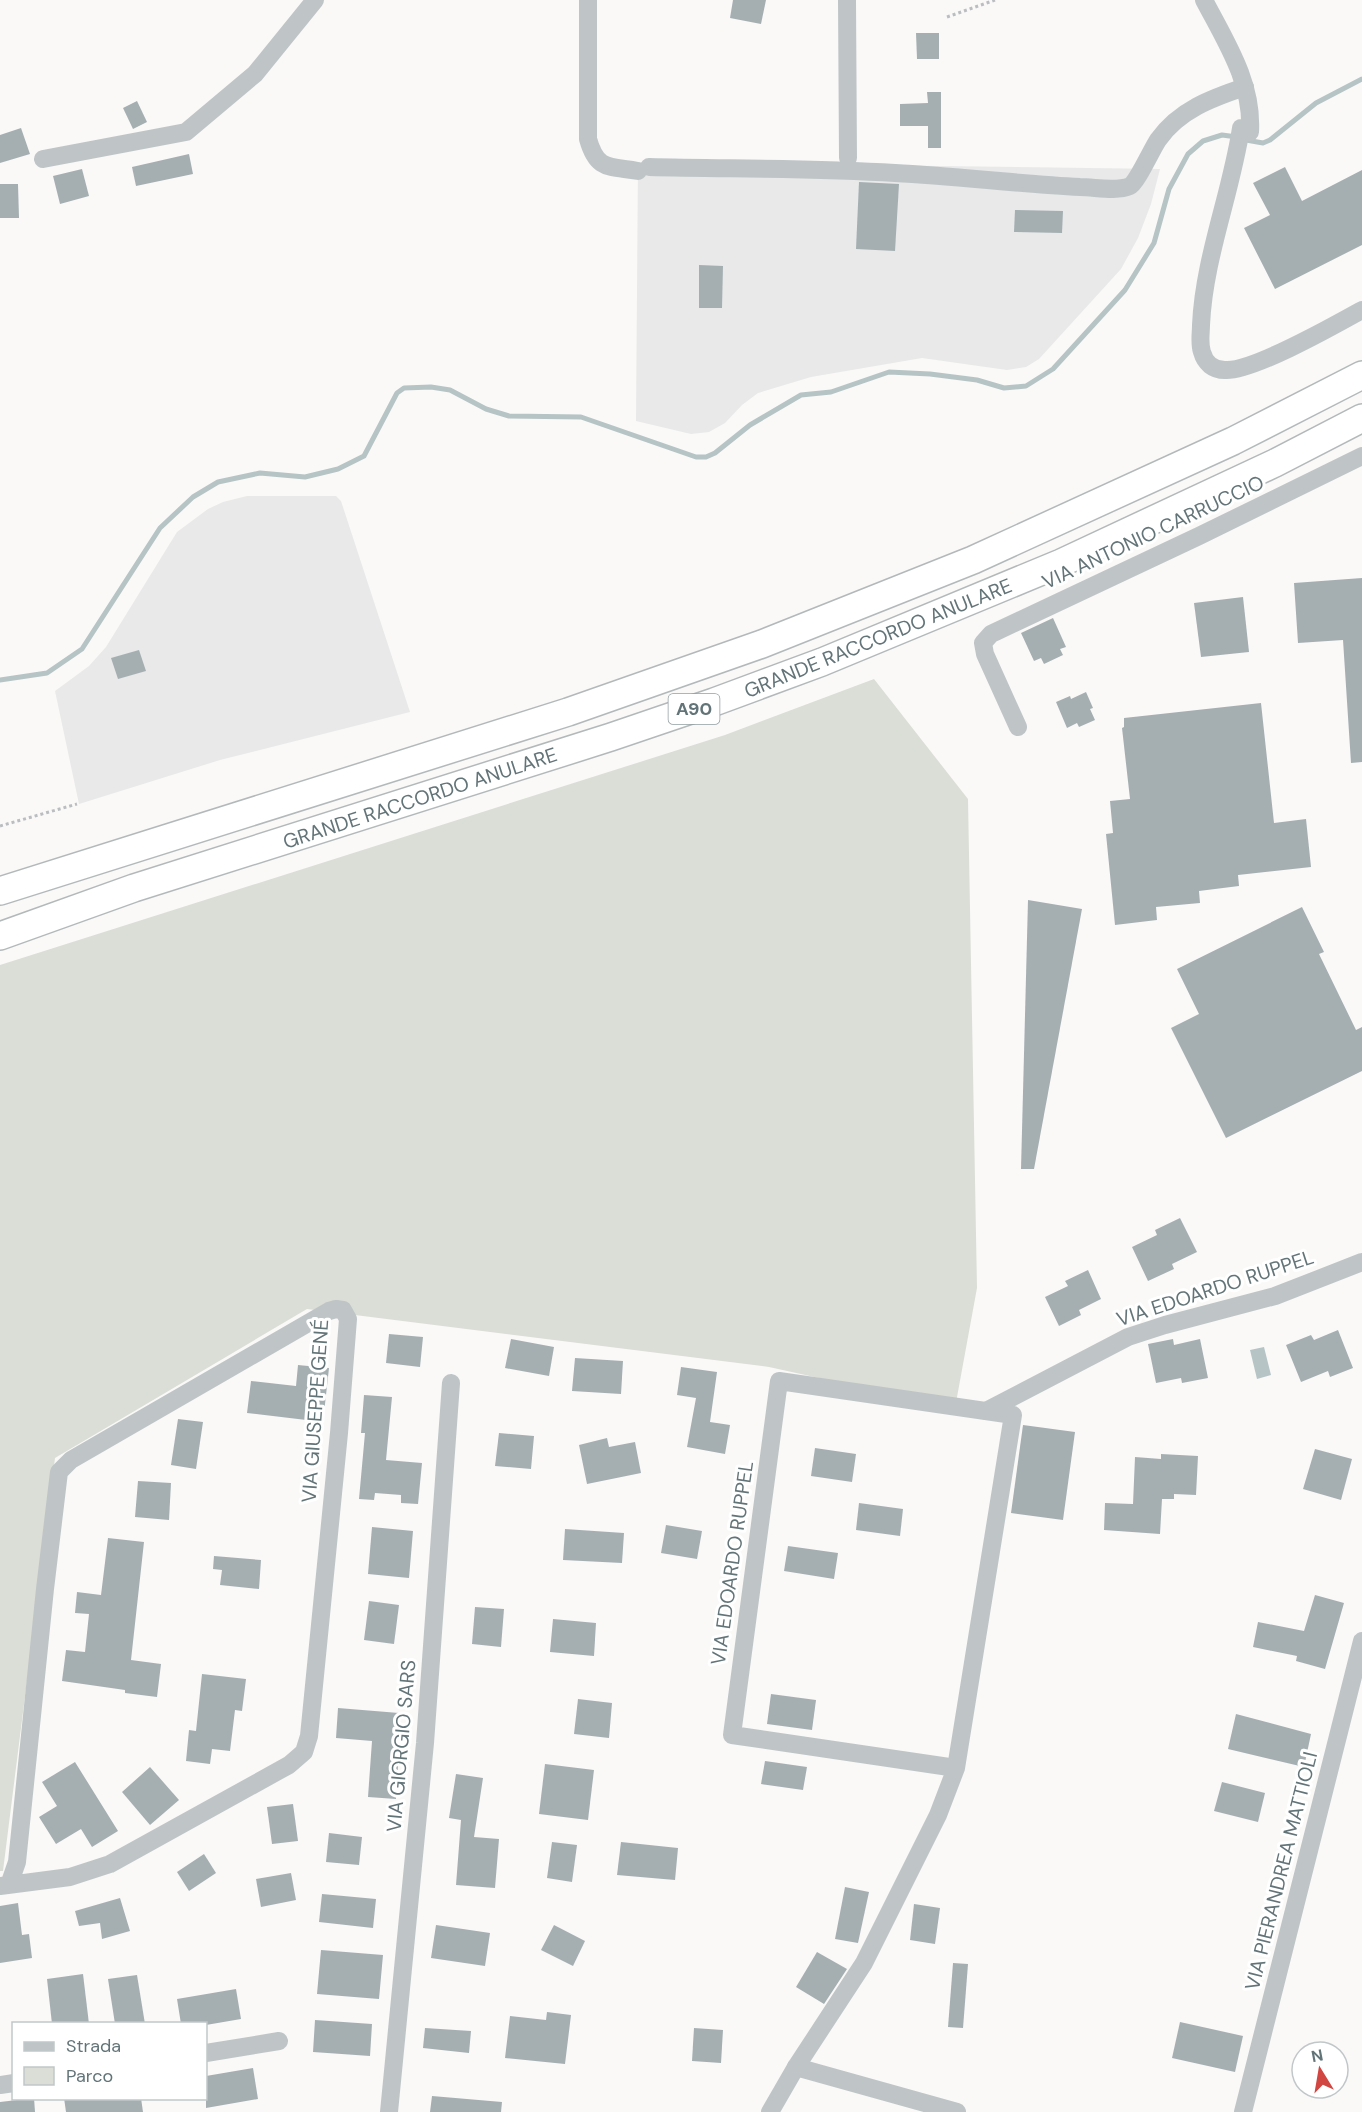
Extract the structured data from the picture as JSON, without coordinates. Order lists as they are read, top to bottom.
{
  "streets": {
    "highway": ["GRANDE RACCORDO ANULARE", "A90"],
    "street": [
      "VIA ANTONIO CARRUCCIO",
      "VIA EDOARDO RUPPEL",
      "VIA GIUSEPPE GENÉ",
      "VIA GIORGIO SARS",
      "VIA PIERANDREA MATTIOLI"
    ]
  },
  "legend": ["Strada", "Parco"],
  "north": "top"
}
